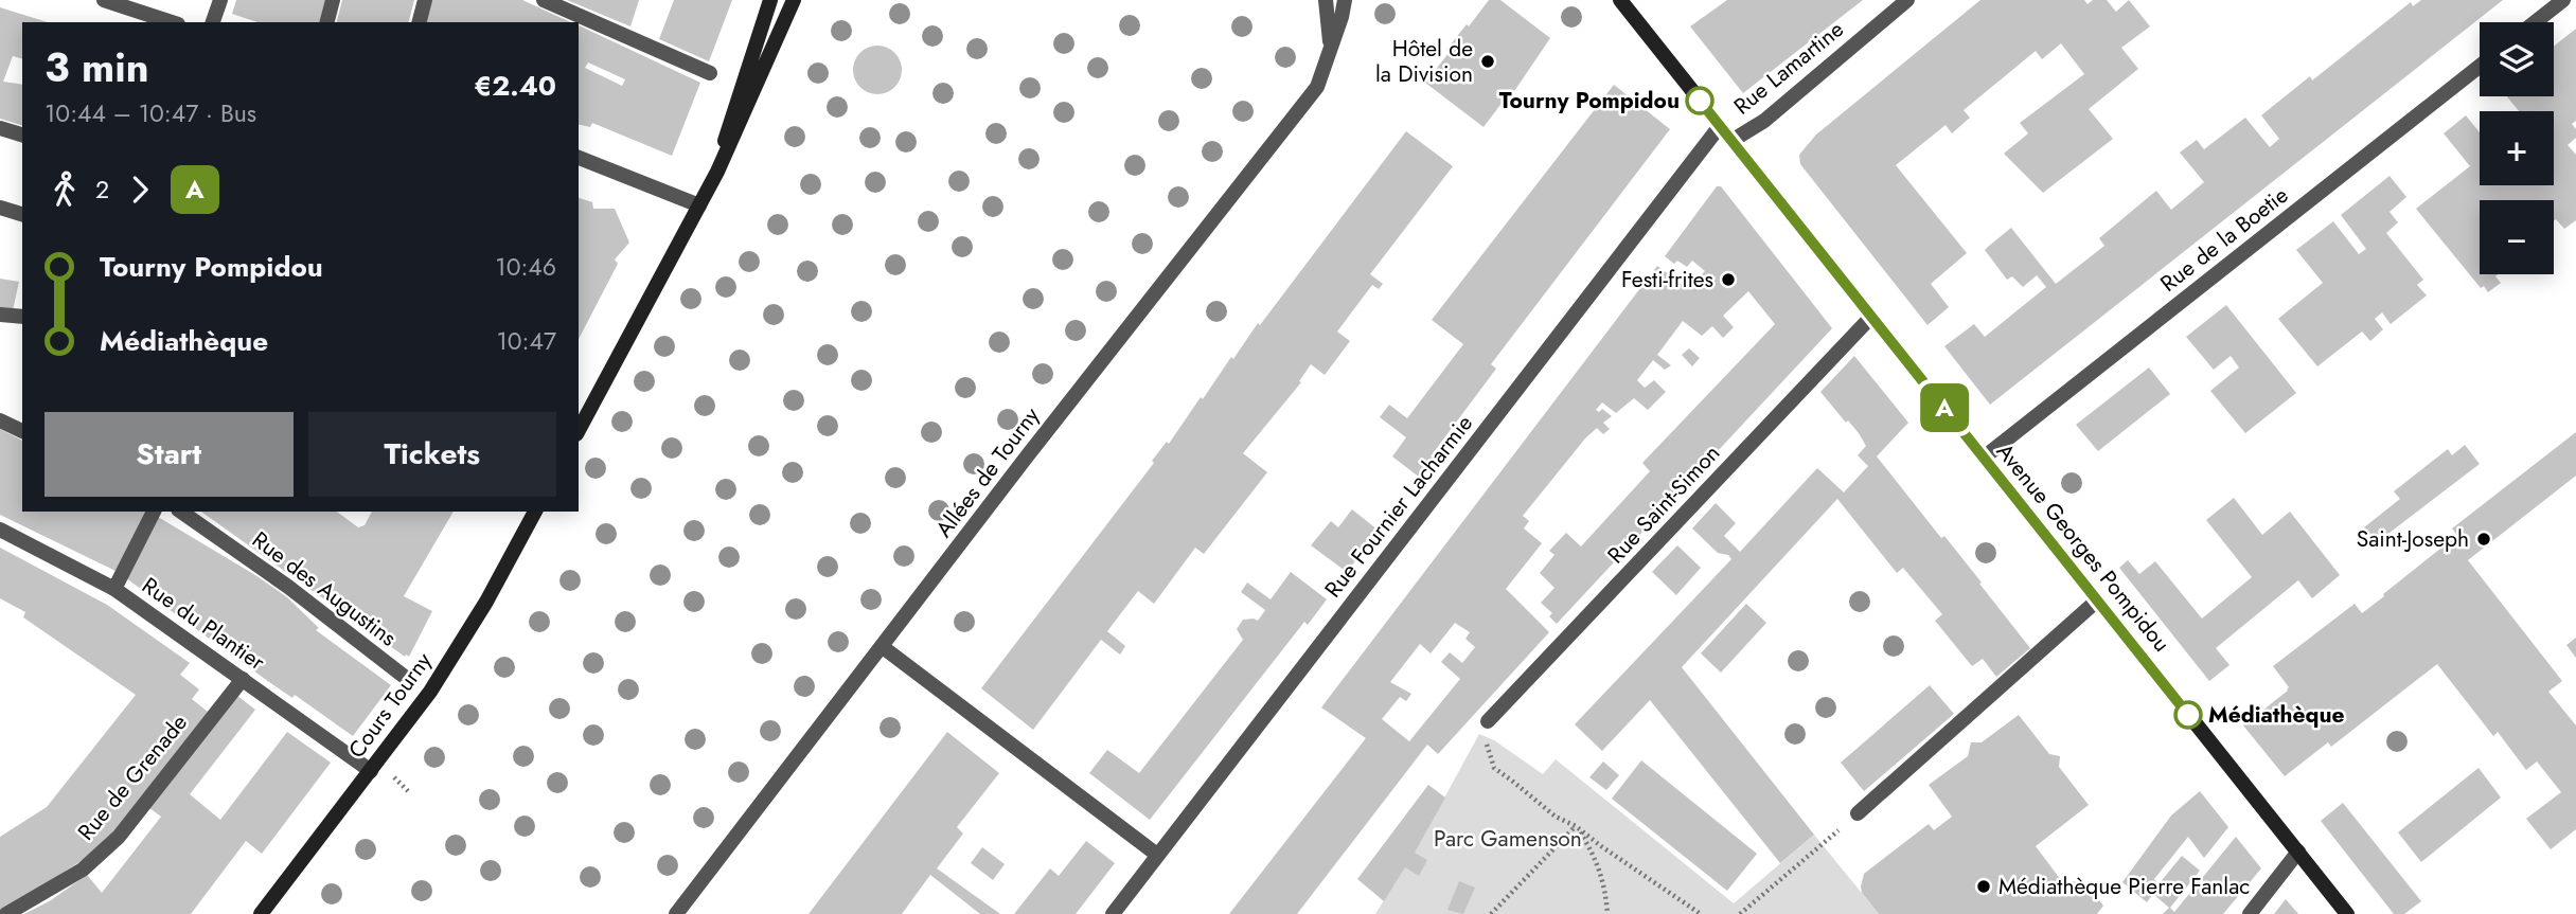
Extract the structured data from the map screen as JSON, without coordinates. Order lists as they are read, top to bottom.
{
  "streets": {
    "main road": ["Avenue Georges Pompidou", "Cours Tourny"],
    "street": [
      "Rue Lamartine",
      "Rue de la Boetie",
      "Allées de Tourny",
      "Rue Saint-Simon",
      "Rue Fournier Lacharmie",
      "Rue des Augustins",
      "Rue du Plantier",
      "Rue de Grenade"
    ]
  },
  "crossings": [
    ["Rue Lamartine", "Avenue Georges Pompidou"],
    ["Rue de la Boetie", "Avenue Georges Pompidou"],
    ["Rue Saint-Simon", "Avenue Georges Pompidou"],
    ["Rue Fournier Lacharmie", "Avenue Georges Pompidou"],
    ["Rue du Plantier", "Cours Tourny"],
    ["Rue du Plantier", "Rue de Grenade"]
  ],
  "parks": ["Parc Gamenson"],
  "places": [
    "Hôtel de la Division",
    "Tourny Pompidou",
    "Festi-frites",
    "Saint-Joseph",
    "Médiathèque",
    "Médiathèque Pierre Fanlac"
  ],
  "lines": ["bus line A"],
  "page": {
    "on_map": "A",
    "map_buttons": ["+", "−"],
    "heading": ["3 min", "10:44 – 10:47 · Bus", "€2.40"],
    "legs": ["2", "A"],
    "list": [
      {
        "name": "Tourny Pompidou",
        "value": "10:46"
      },
      {
        "name": "Médiathèque",
        "value": "10:47"
      }
    ],
    "buttons": ["Start", "Tickets"]
  }
}
